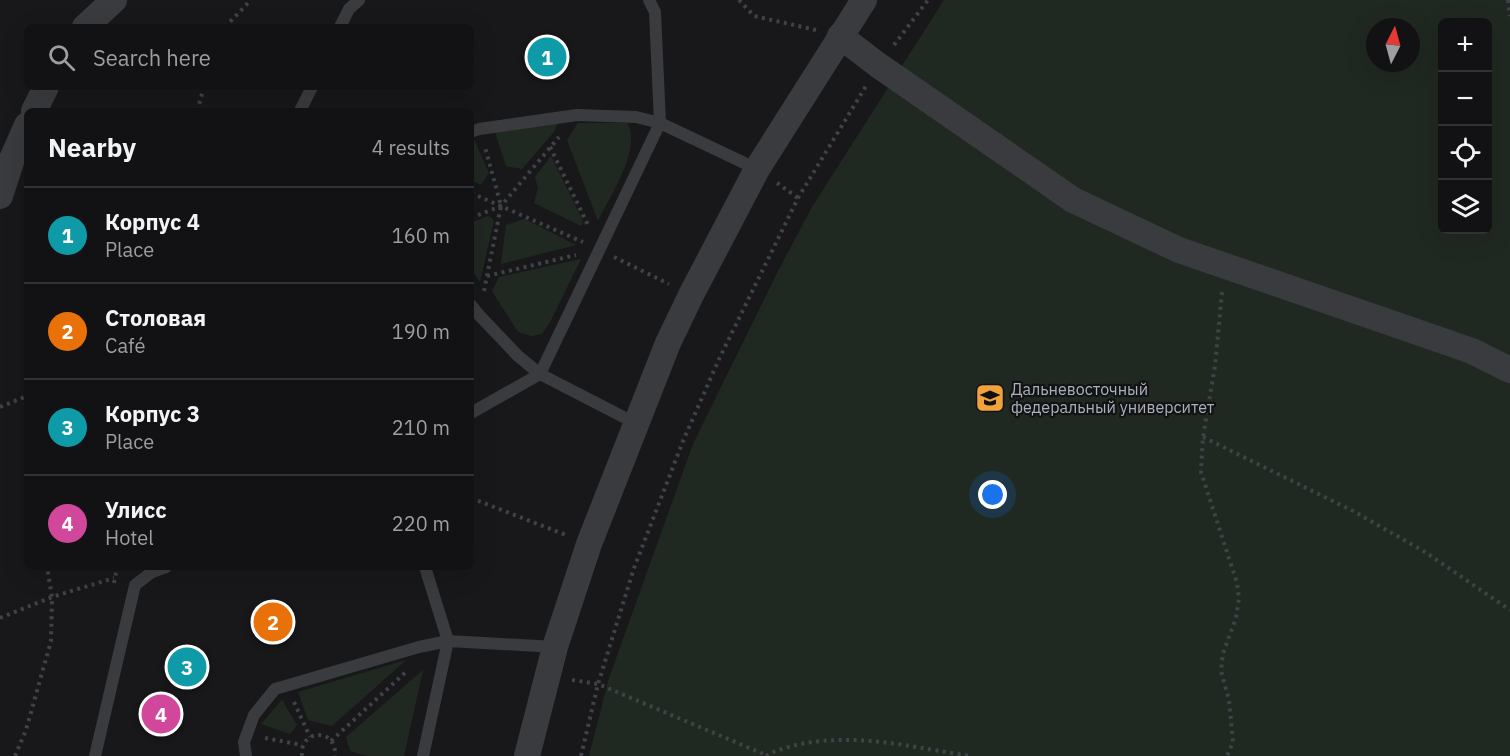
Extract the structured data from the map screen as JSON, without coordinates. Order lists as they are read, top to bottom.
{
  "places": {
    "school or university": ["Дальневосточный федеральный университет"]
  },
  "north": "top",
  "page": {
    "map_buttons": ["+", "−"],
    "search": "Search here",
    "pins": [
      "1",
      "2",
      "3",
      "4"
    ],
    "heading": ["Nearby", "4 results"],
    "list": [
      {
        "mark": "1",
        "name": "Корпус 4",
        "note": "Place",
        "value": "160 m"
      },
      {
        "mark": "2",
        "name": "Столовая",
        "note": "Café",
        "value": "190 m"
      },
      {
        "mark": "3",
        "name": "Корпус 3",
        "note": "Place",
        "value": "210 m"
      },
      {
        "mark": "4",
        "name": "Улисс",
        "note": "Hotel",
        "value": "220 m"
      }
    ]
  }
}
